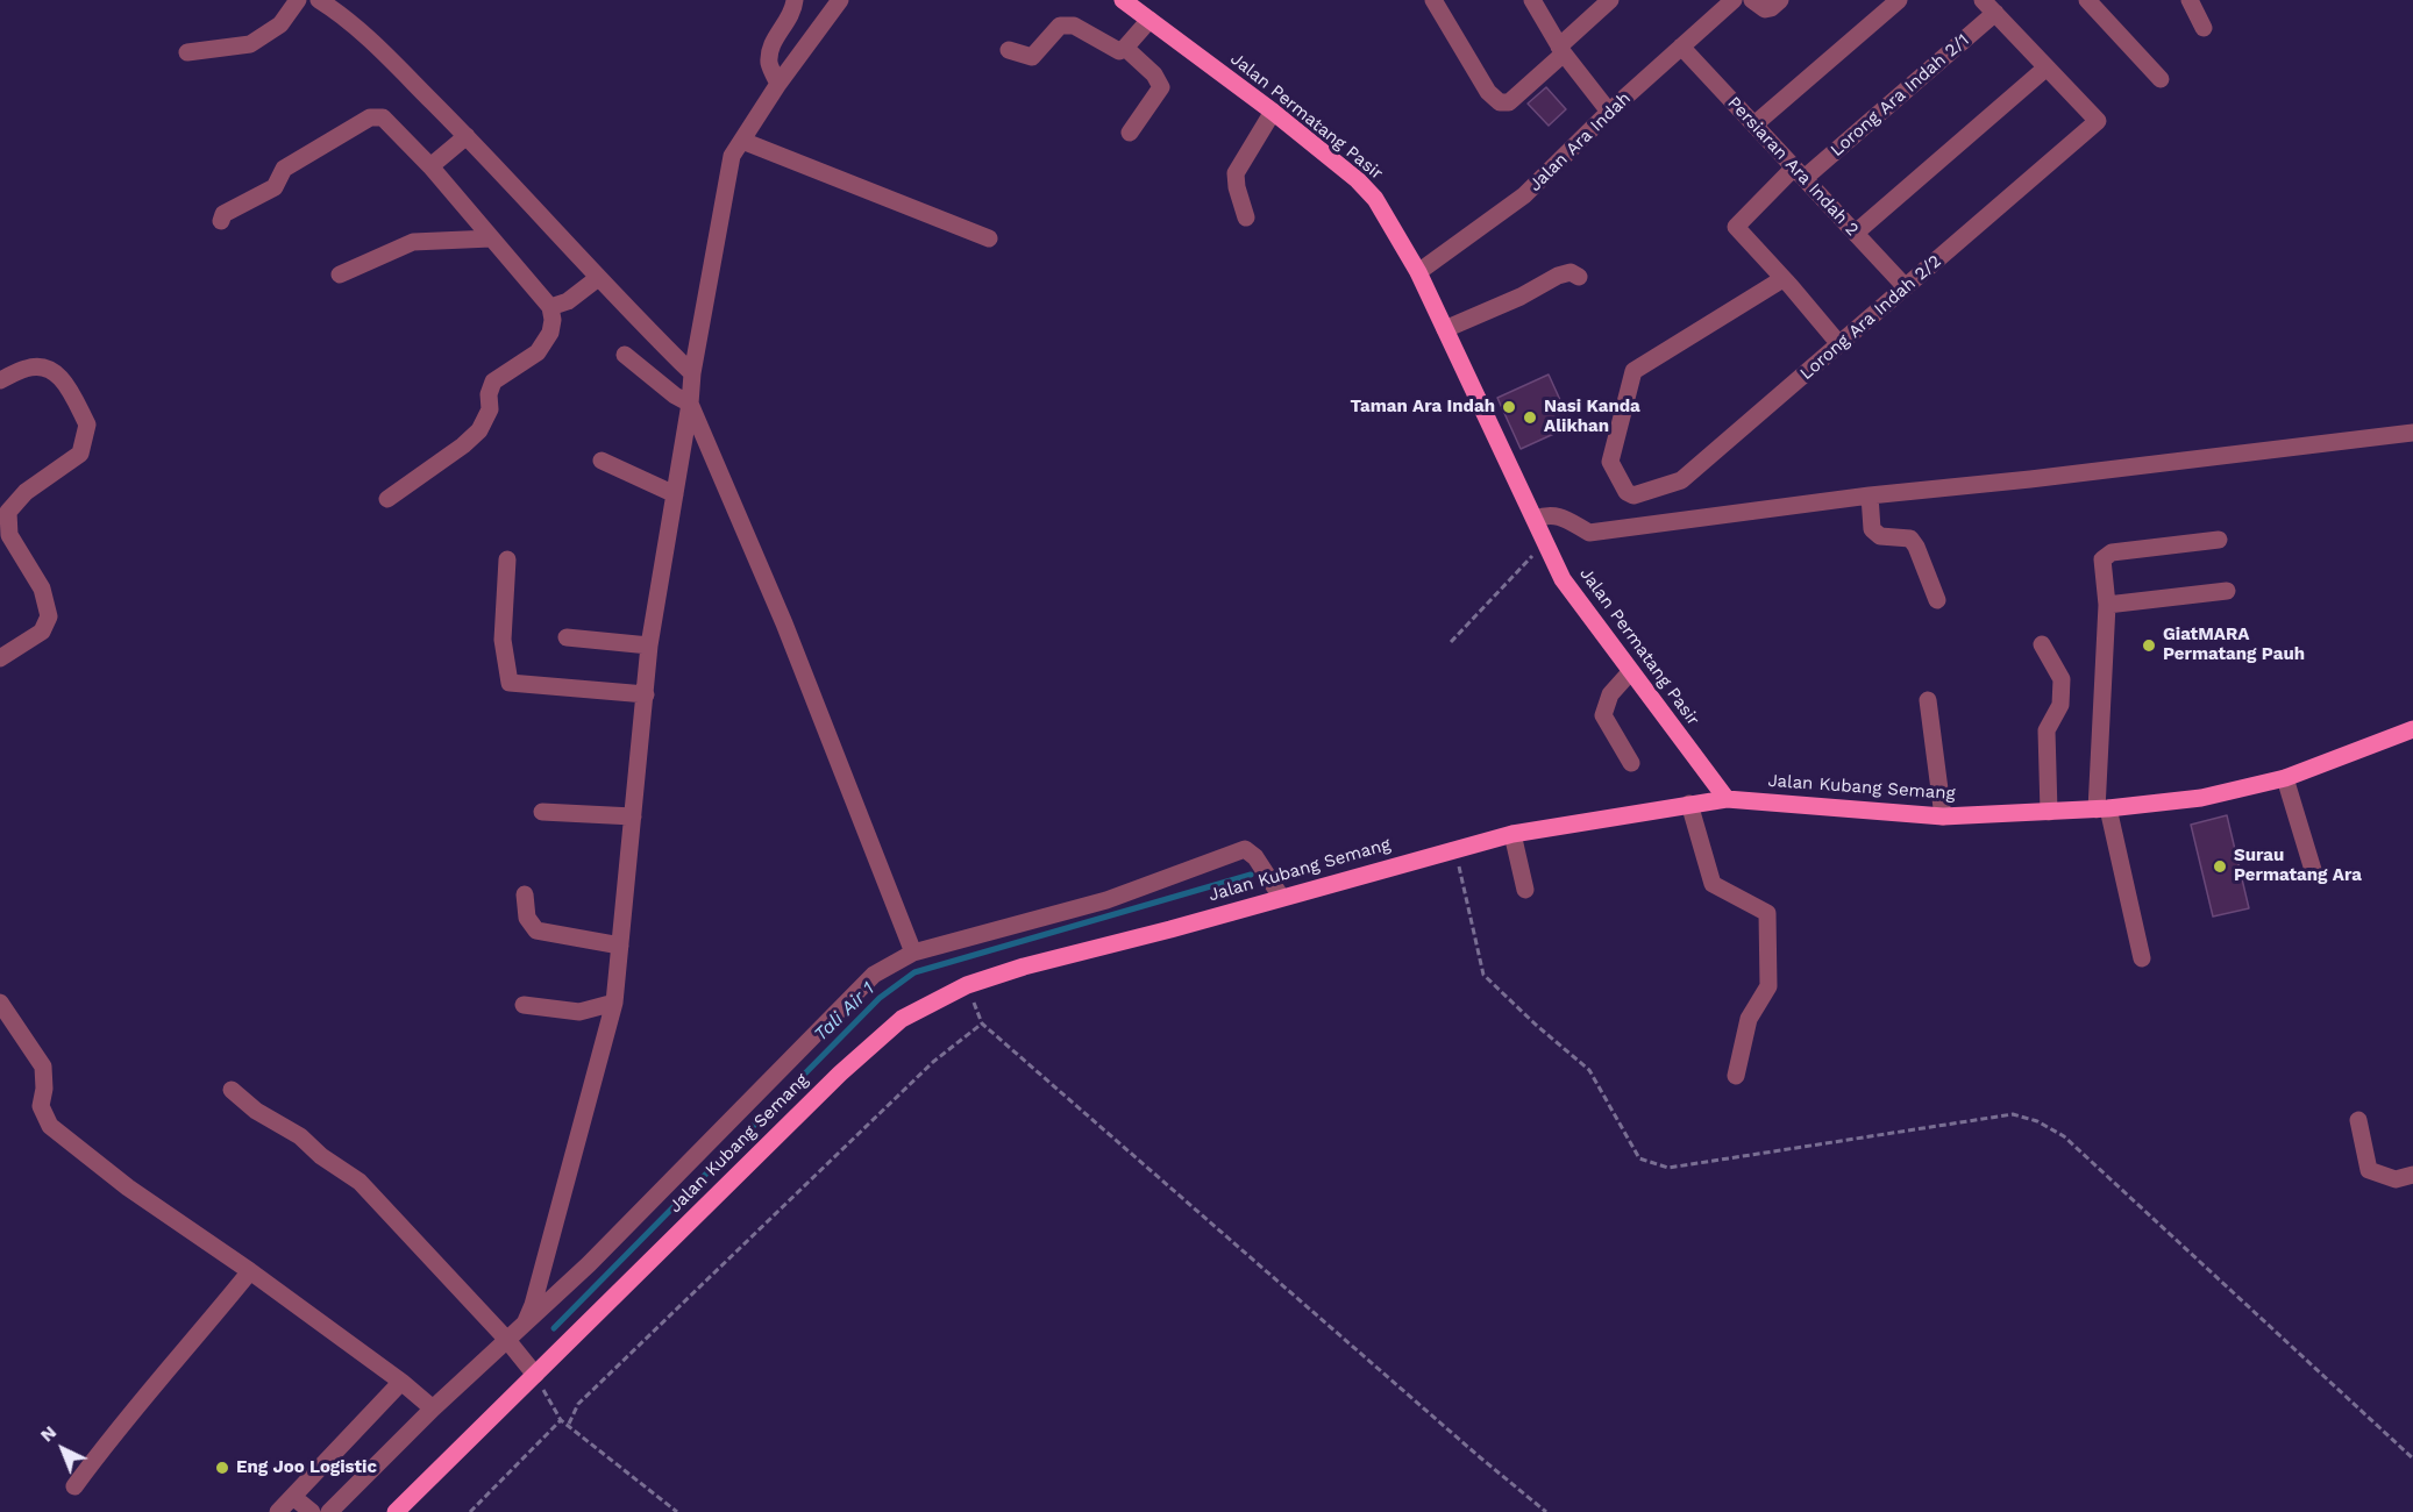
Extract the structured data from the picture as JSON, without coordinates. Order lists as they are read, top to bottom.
{
  "streets": {
    "main road": ["Jalan Permatang Pasir", "Jalan Kubang Semang"],
    "street": [
      "Lorong Ara Indah 2/1",
      "Jalan Ara Indah",
      "Persiaran Ara Indah 2",
      "Lorong Ara Indah 2/2"
    ]
  },
  "crossings": [
    ["Lorong Ara Indah 2/1", "Persiaran Ara Indah 2"],
    ["Lorong Ara Indah 2/1", "Lorong Ara Indah 2/2"],
    ["Jalan Permatang Pasir", "Jalan Ara Indah"],
    ["Jalan Permatang Pasir", "Jalan Kubang Semang"],
    ["Jalan Ara Indah", "Persiaran Ara Indah 2"],
    ["Persiaran Ara Indah 2", "Lorong Ara Indah 2/2"]
  ],
  "water": ["Tali Air 1"],
  "places": [
    "Taman Ara Indah",
    "Nasi Kanda Alikhan",
    "GiatMARA Permatang Pauh",
    "Surau Permatang Ara",
    "Eng Joo Logistic"
  ],
  "north": "top left"
}
